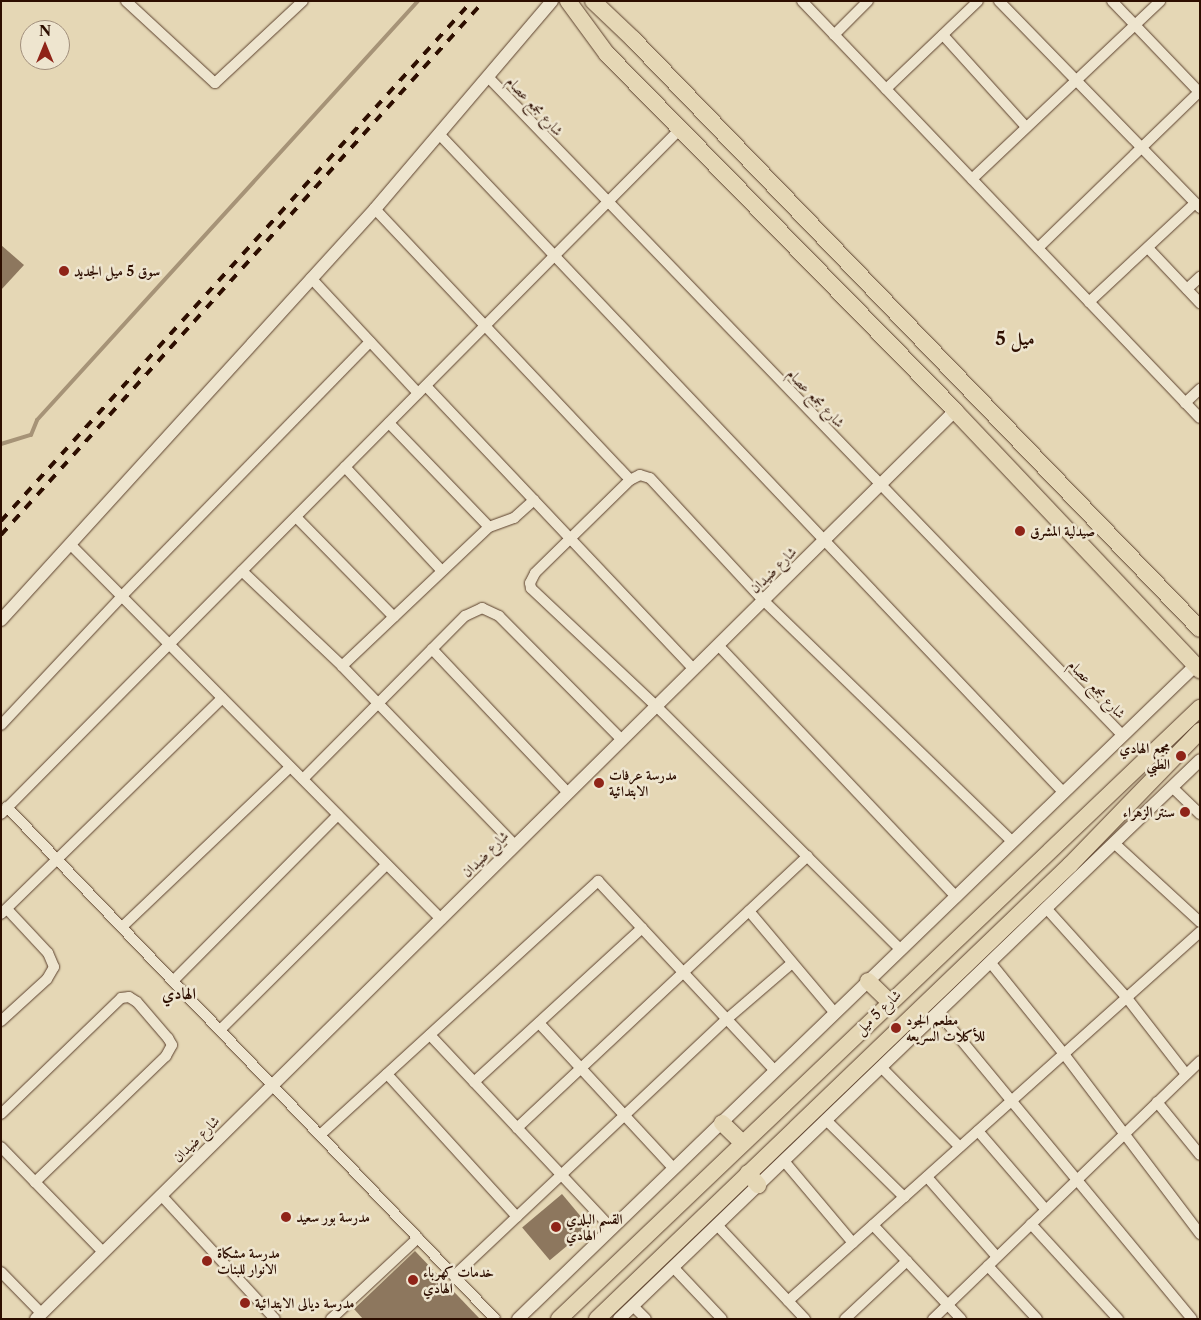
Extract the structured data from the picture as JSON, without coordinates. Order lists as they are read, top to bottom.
{
  "streets": {
    "main road": ["شارع 5 ميل"],
    "street": ["شارع مجمع عصام", "شارع ضيدان"]
  },
  "crossings": [
    ["شارع مجمع عصام", "شارع ضيدان"]
  ],
  "districts": ["5 ميل", "الهادي"],
  "places": [
    "سوق 5 ميل الجديد",
    "صيدلية المشرق",
    "مجمع الهادي الطبي",
    "مدرسة عرفات الابتدائية",
    "سنتر الزهراء",
    "مطعم الجود للأكلات السريعه",
    "مدرسة بور سعيد",
    "القسم البلدي الهادي",
    "مدرسة مشكاة الانوار للبنات",
    "خدمات كهرباء الهادي",
    "مدرسة ديالى الابتدائية"
  ],
  "north": "top"
}
